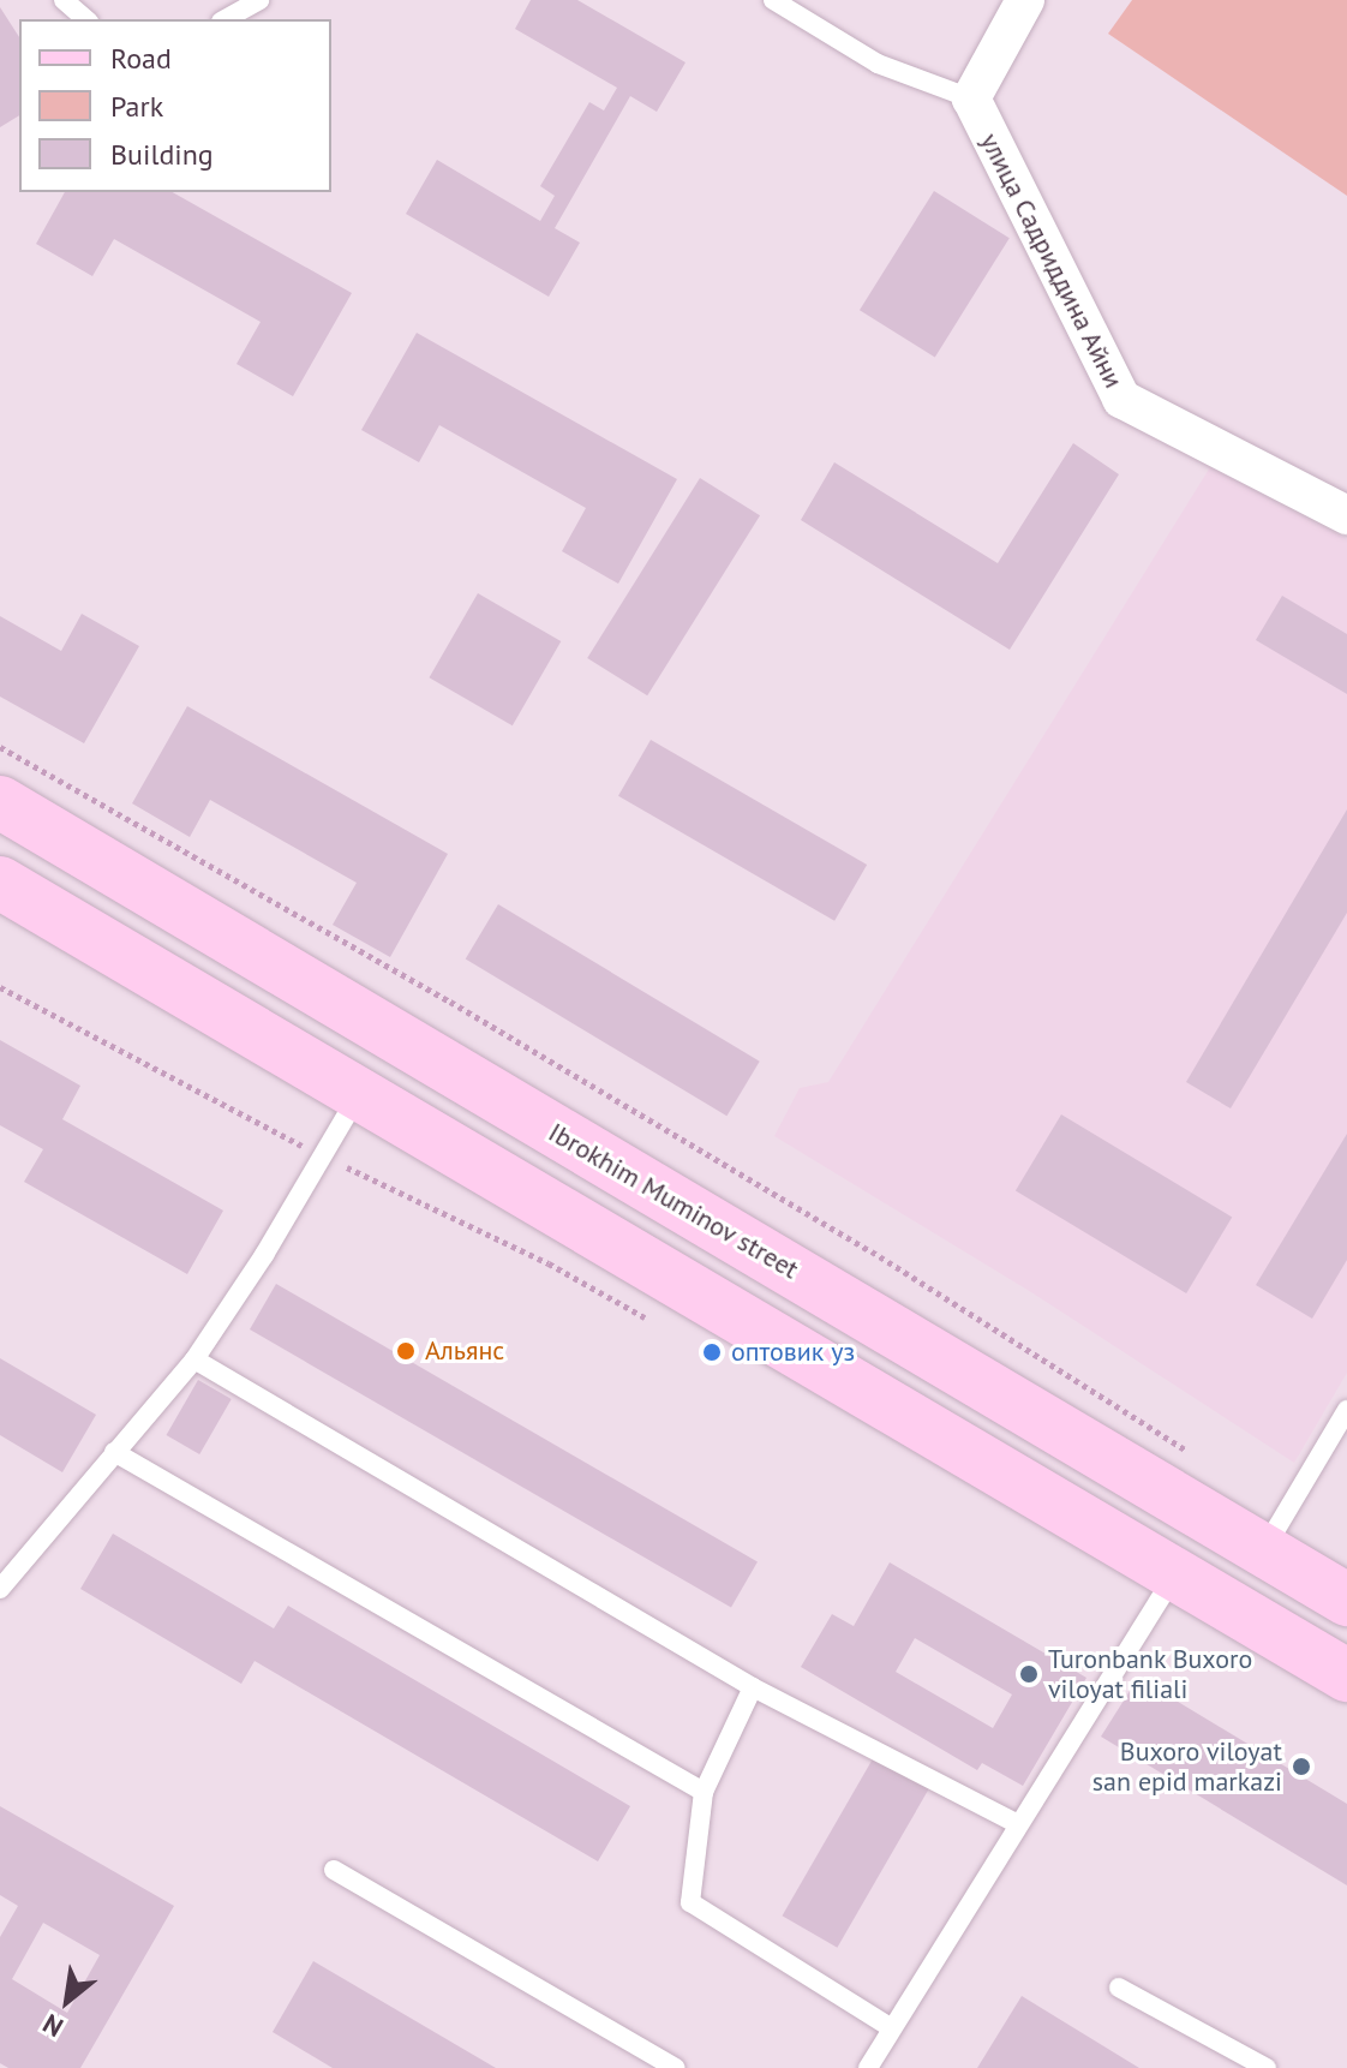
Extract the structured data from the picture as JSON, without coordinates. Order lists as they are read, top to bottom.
{
  "streets": {
    "main road": ["Ibrokhim Muminov street"],
    "street": ["улица Садриддина Айни"]
  },
  "places": [
    "Альянс",
    "оптовик уз",
    "Turonbank Buxoro viloyat filiali",
    "Buxoro viloyat san epid markazi"
  ],
  "legend": ["Road", "Park", "Building"],
  "north": "bottom left"
}
